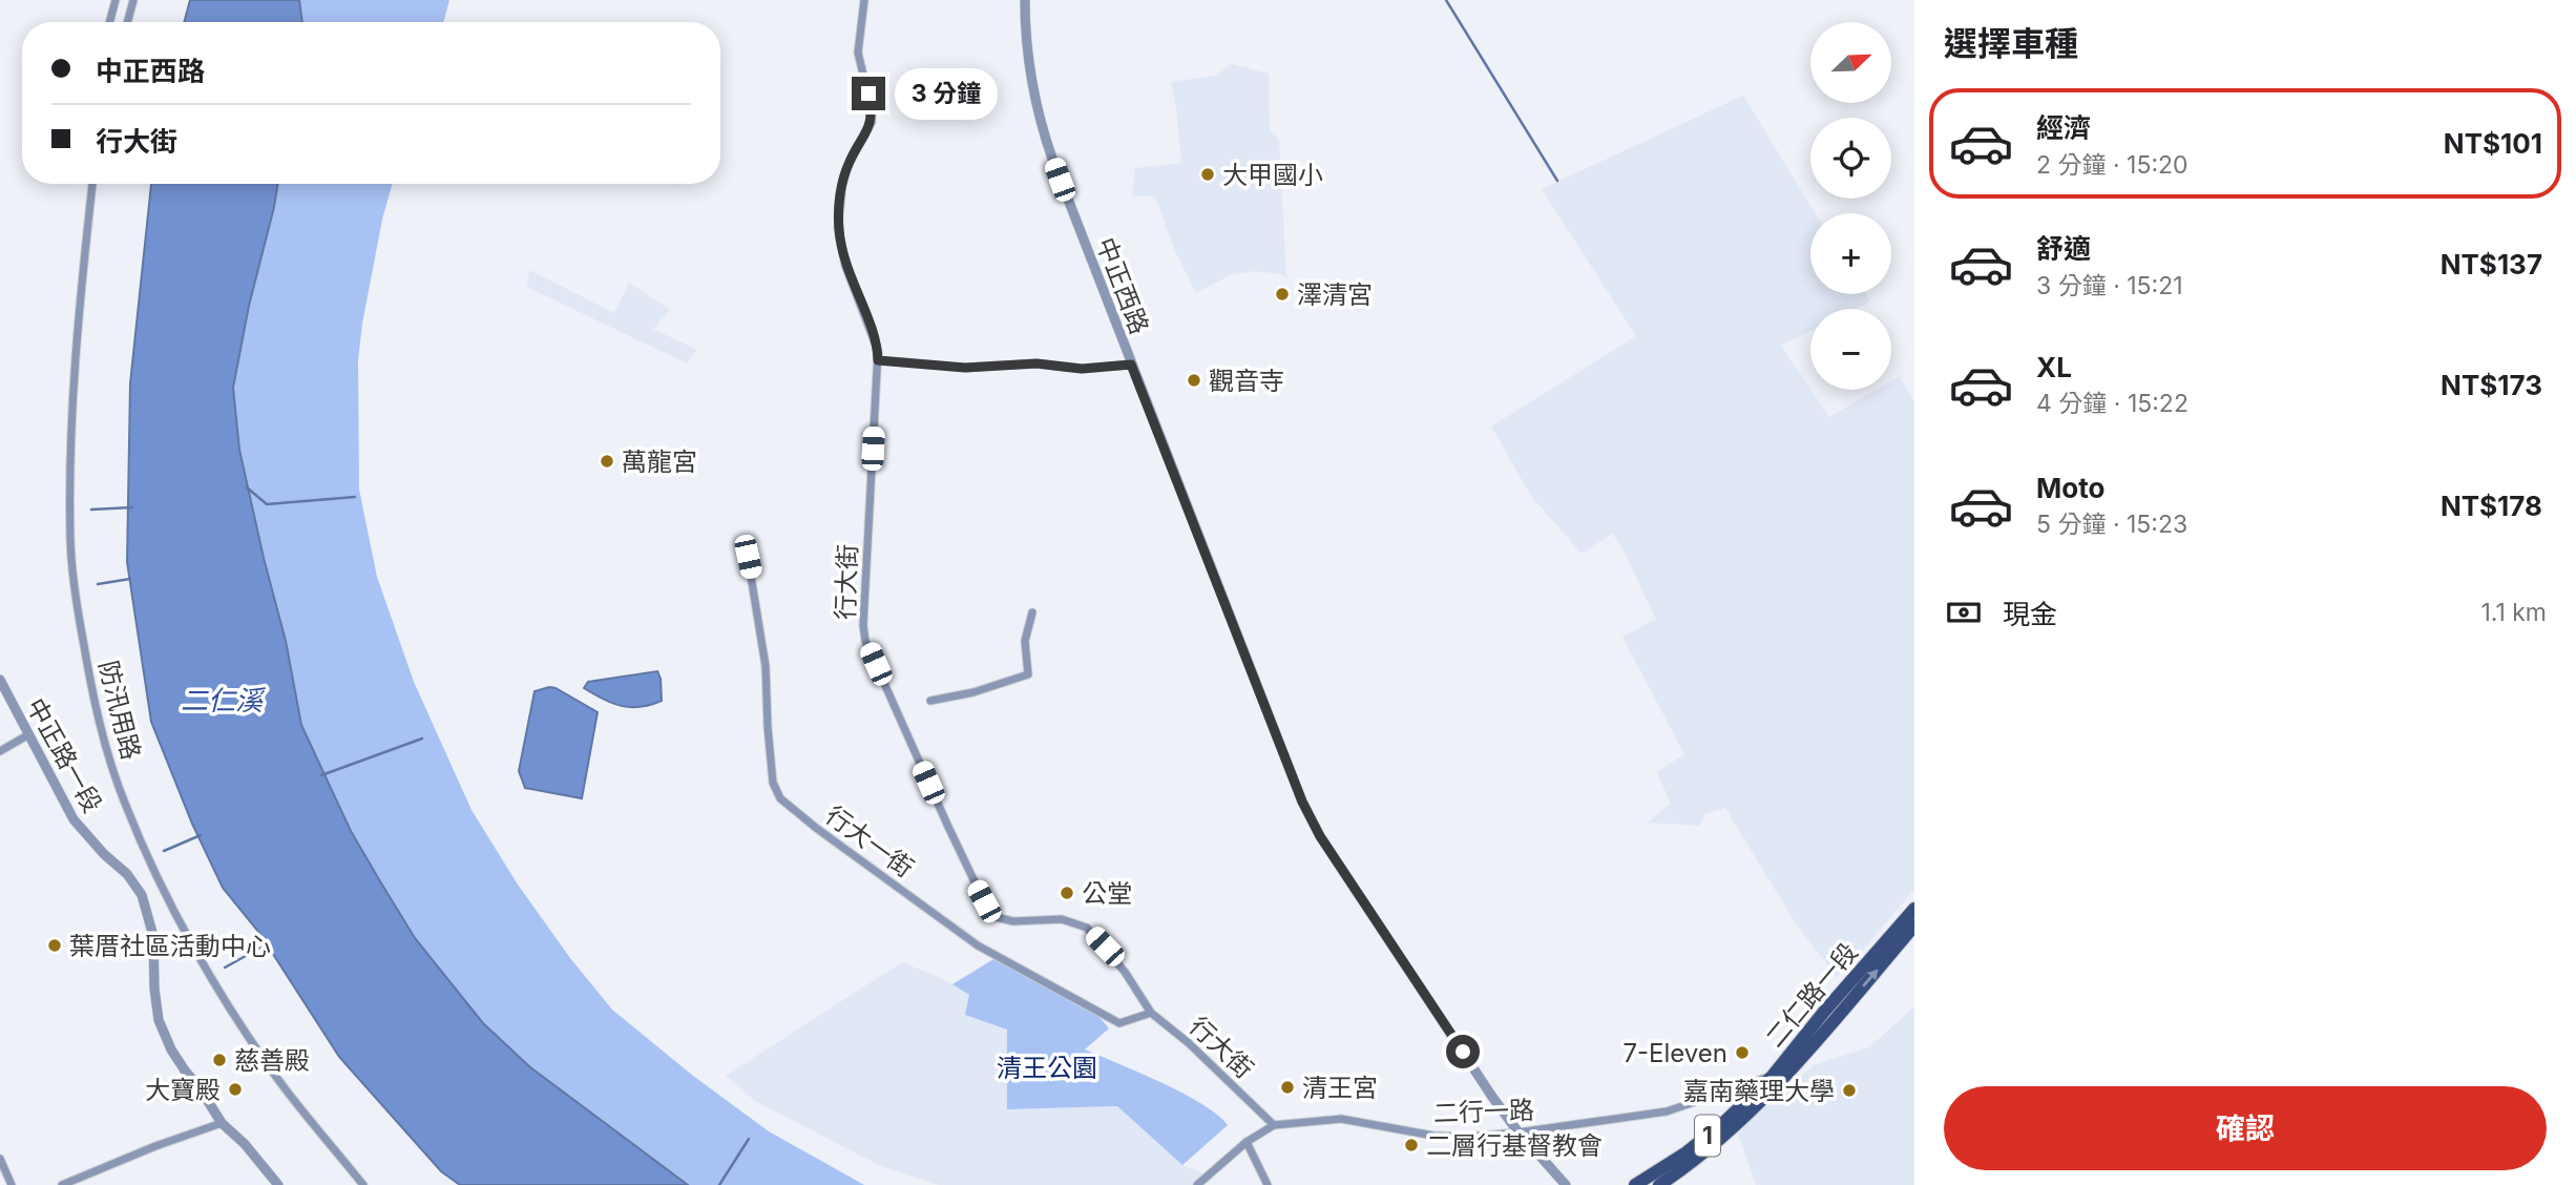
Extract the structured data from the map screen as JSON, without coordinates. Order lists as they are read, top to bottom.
{
  "streets": {
    "main road": ["二仁路一段", "1"],
    "street": [
      "中正西路",
      "行大街",
      "防汛用路",
      "中正路一段",
      "行大一街",
      "二行一路"
    ]
  },
  "crossings": [
    ["中正西路", "二行一路"],
    ["行大街", "行大一街"],
    ["行大街", "二行一路"],
    ["二仁路一段", "二行一路"]
  ],
  "water": ["二仁溪"],
  "parks": ["清王公園"],
  "places": [
    "大甲國小",
    "澤清宮",
    "觀音寺",
    "萬龍宮",
    "公堂",
    "葉厝社區活動中心",
    "7-Eleven",
    "慈善殿",
    "清王宮",
    "大寶殿",
    "嘉南藥理大學",
    "二層行基督教會"
  ],
  "north": "top right",
  "page": {
    "heading": "選擇車種",
    "map_buttons": ["+", "−"],
    "banner": ["中正西路", "行大街"],
    "bubble": "3 分鐘",
    "list": [
      {
        "name": "經濟",
        "note": "2 分鐘 · 15:20",
        "value": "NT$101"
      },
      {
        "name": "舒適",
        "note": "3 分鐘 · 15:21",
        "value": "NT$137"
      },
      {
        "name": "XL",
        "note": "4 分鐘 · 15:22",
        "value": "NT$173"
      },
      {
        "name": "Moto",
        "note": "5 分鐘 · 15:23",
        "value": "NT$178"
      }
    ],
    "pay": ["現金", "1.1 km"],
    "buttons": "確認"
  }
}
